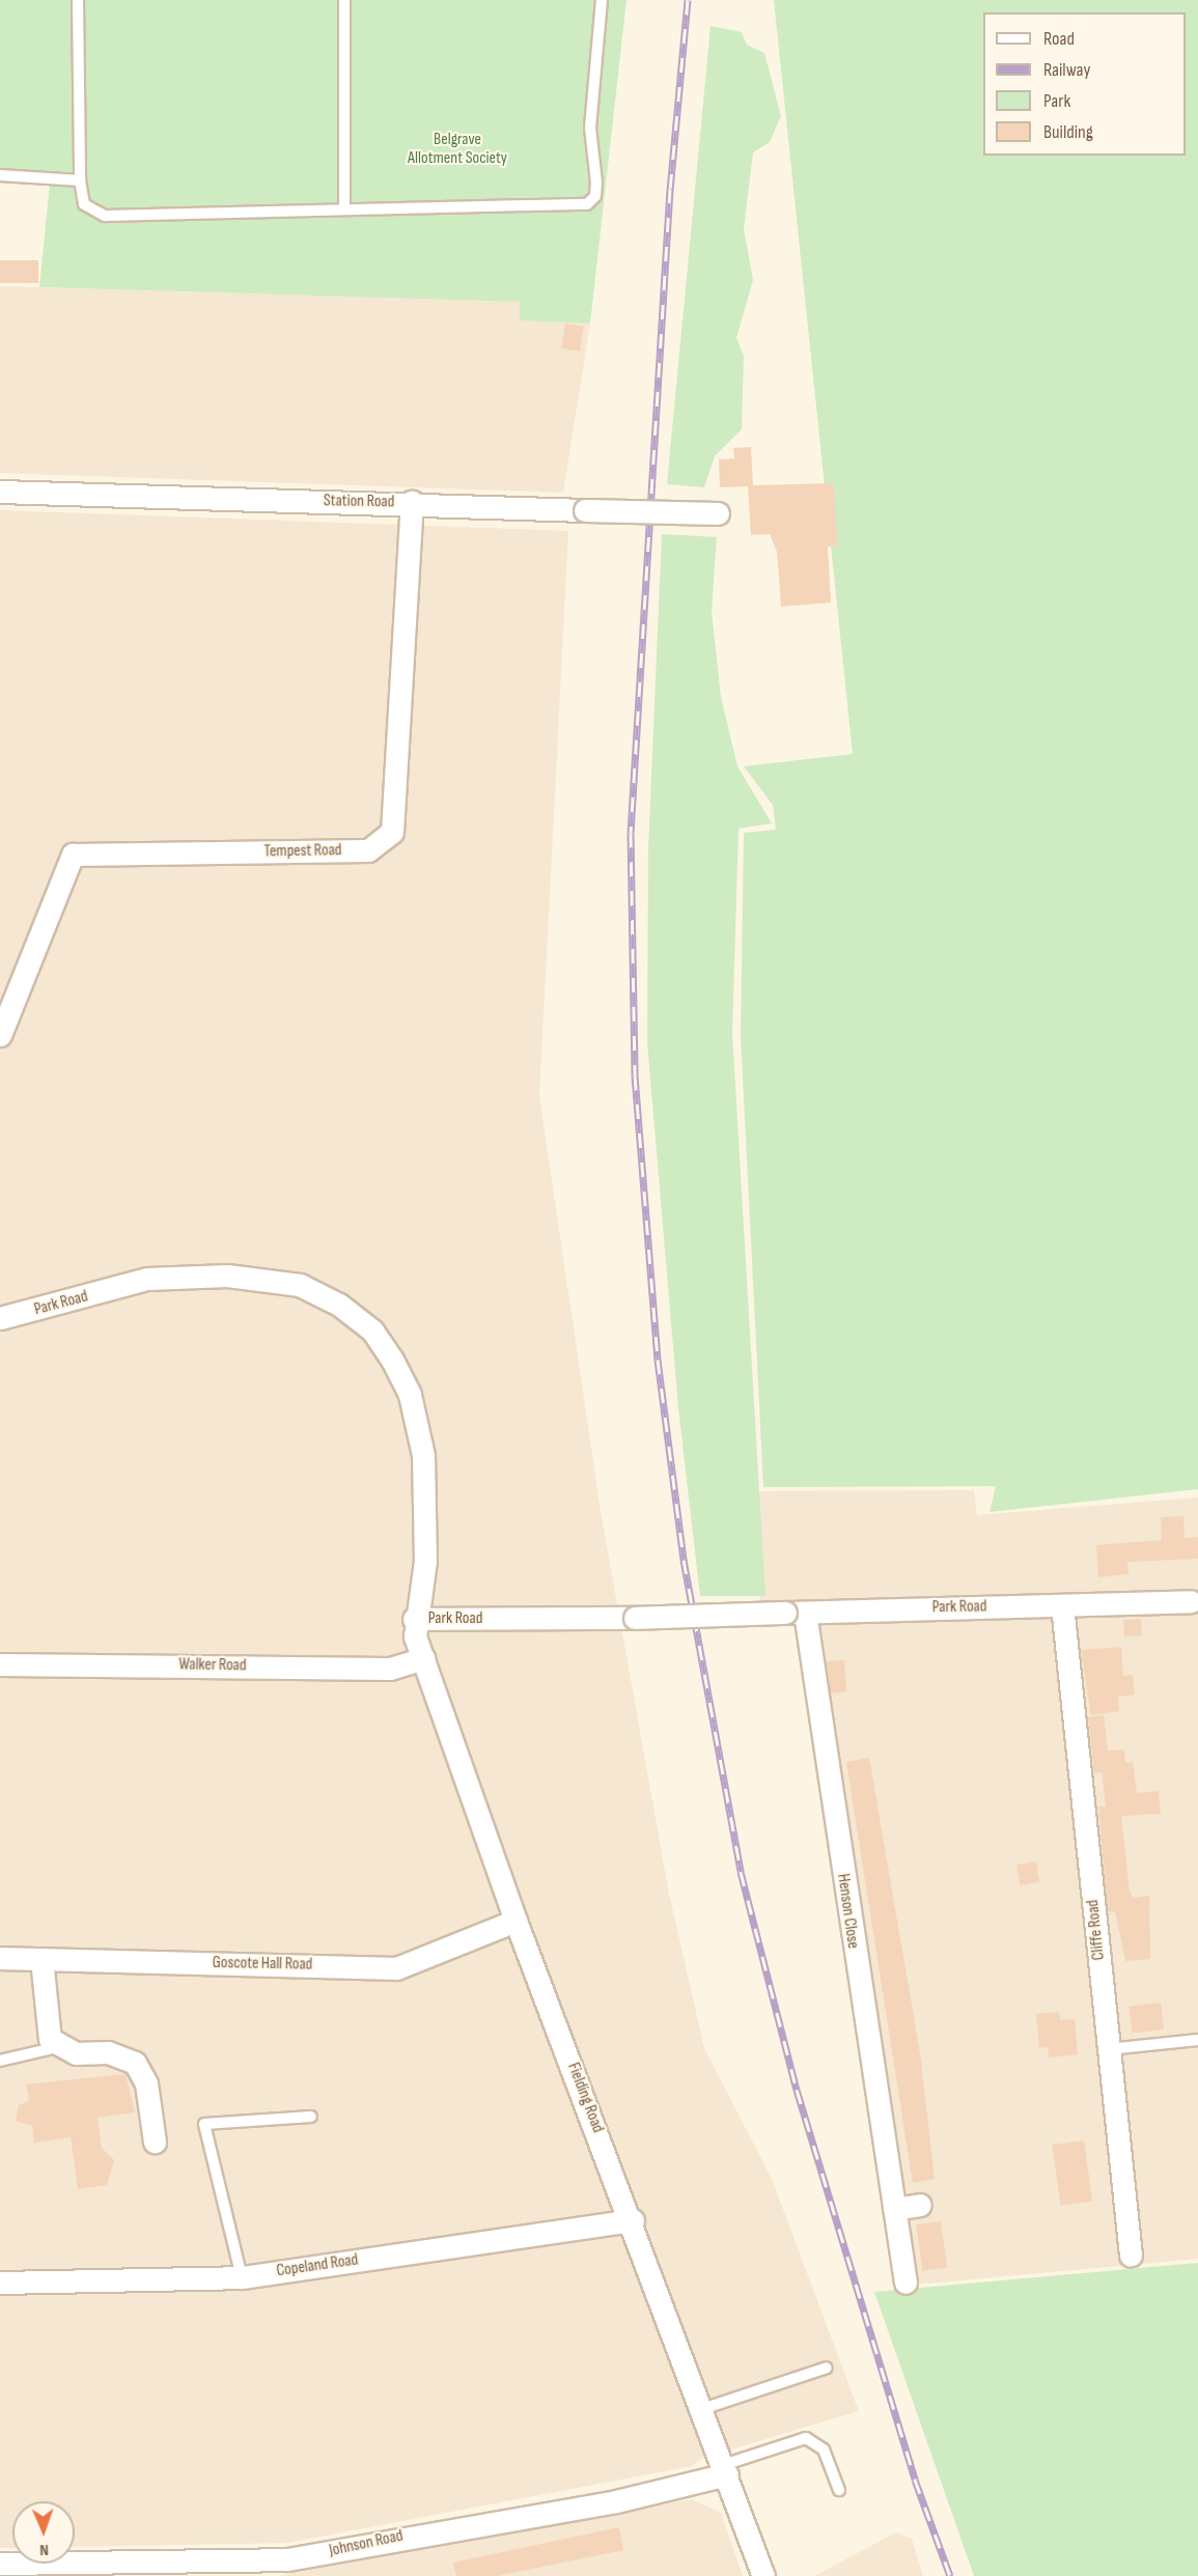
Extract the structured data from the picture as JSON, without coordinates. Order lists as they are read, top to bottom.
{
  "streets": {
    "street": [
      "Station Road",
      "Tempest Road",
      "Park Road",
      "Walker Road",
      "Henson Close",
      "Cliffe Road",
      "Goscote Hall Road",
      "Fielding Road",
      "Copeland Road",
      "Johnson Road"
    ]
  },
  "crossings": [
    ["Station Road", "Tempest Road"],
    ["Park Road", "Henson Close"],
    ["Park Road", "Cliffe Road"],
    ["Park Road", "Fielding Road"],
    ["Walker Road", "Fielding Road"],
    ["Goscote Hall Road", "Fielding Road"],
    ["Fielding Road", "Copeland Road"],
    ["Fielding Road", "Johnson Road"]
  ],
  "parks": ["Belgrave Allotment Society"],
  "legend": [
    "Road",
    "Railway",
    "Park",
    "Building"
  ],
  "north": "bottom"
}
